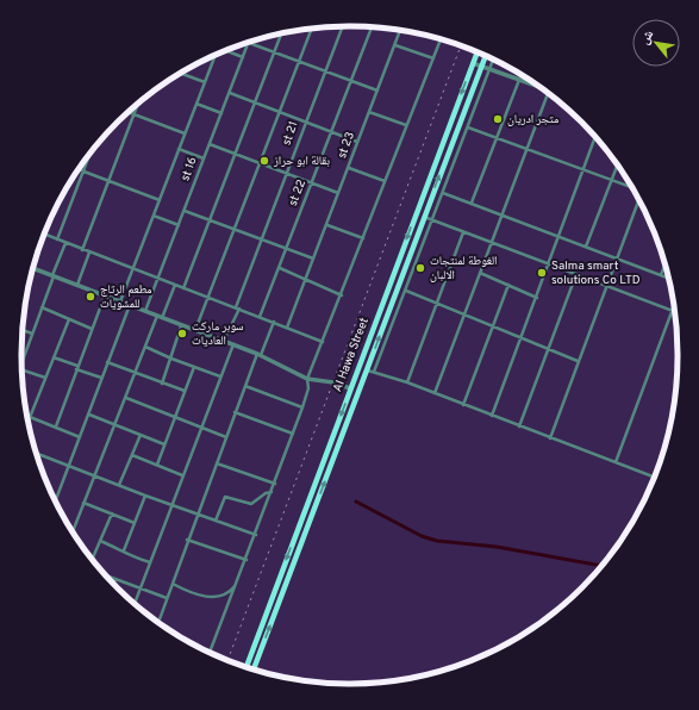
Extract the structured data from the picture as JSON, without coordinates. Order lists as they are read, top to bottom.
{
  "streets": {
    "highway": ["Al Hawa Street"],
    "street": [
      "st 21",
      "st 23",
      "st 16",
      "st 22"
    ]
  },
  "places": [
    "متجر ادريان",
    "بقالة ابو حراز",
    "الغوطة لمنتجات الالبان",
    "Salma smart solutions Co LTD",
    "مطعم الرتاج للمشويات",
    "سوبر ماركت العاديات"
  ],
  "north": "top left"
}
